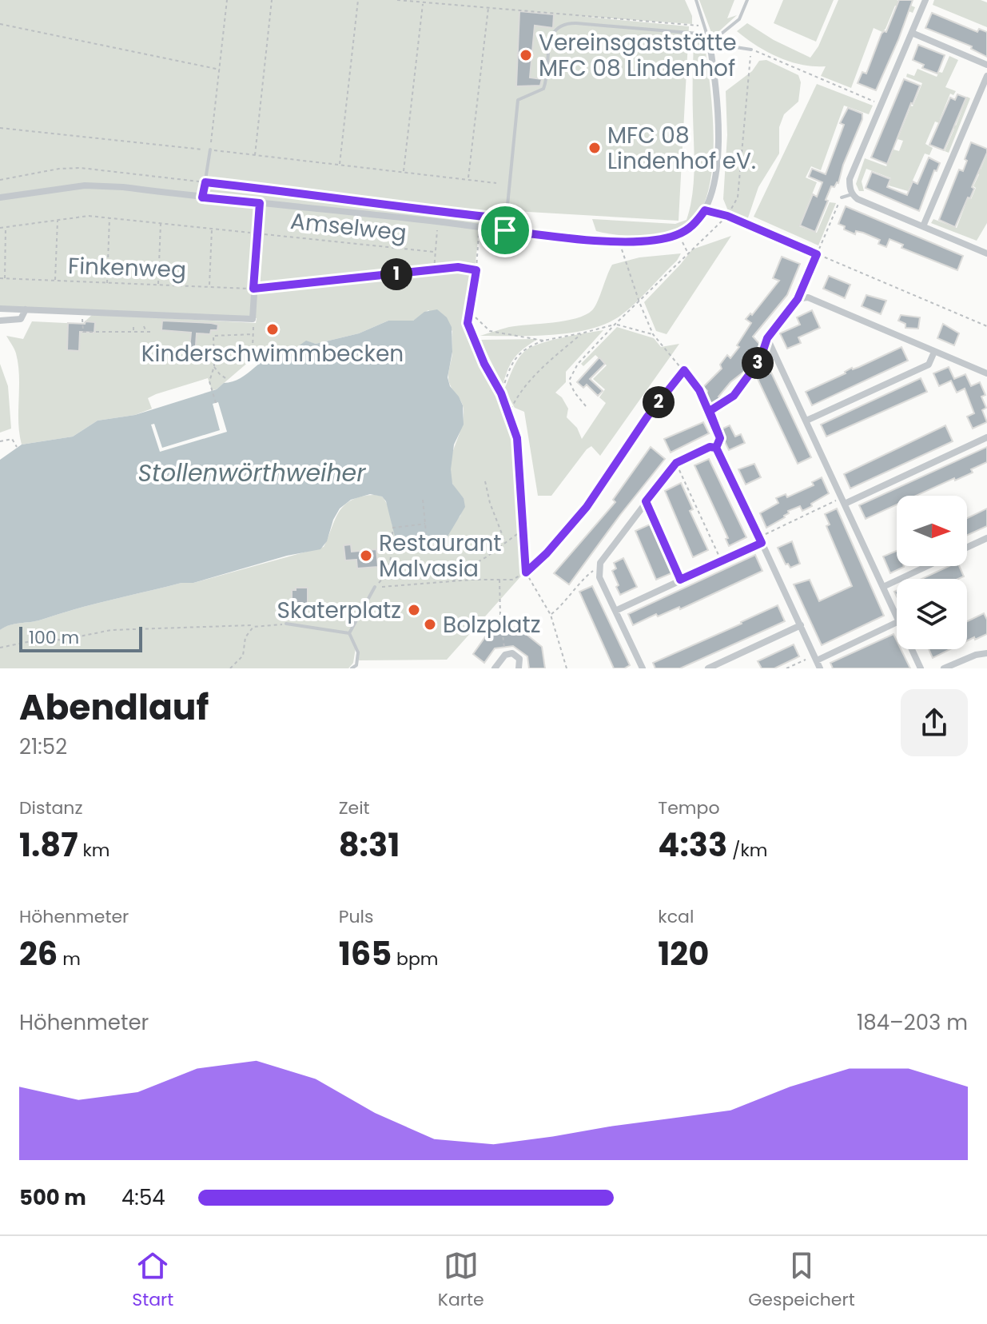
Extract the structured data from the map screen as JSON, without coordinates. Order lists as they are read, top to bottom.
{
  "streets": {
    "path": ["Amselweg", "Finkenweg"]
  },
  "water": ["Stollenwörthweiher"],
  "places": [
    "Vereinsgaststätte MFC 08 Lindenhof",
    "MFC 08 Lindenhof eV.",
    "Kinderschwimmbecken",
    "Restaurant Malvasia",
    "Skaterplatz",
    "Bolzplatz"
  ],
  "scale_bar": "100 m",
  "north": "right",
  "page": {
    "pins": ["1", "3", "2"],
    "scale": "100 m",
    "heading": ["Abendlauf", "21:52"],
    "stats": [
      ["Distanz", "1.87 km"],
      ["Zeit", "8:31"],
      ["Tempo", "4:33 /km"],
      ["Höhenmeter", "26 m"],
      ["Puls", "165 bpm"],
      ["kcal", "120"]
    ],
    "chart": ["Höhenmeter", "184–203 m"],
    "list": [
      {
        "name": "500 m",
        "note": "4:54"
      }
    ],
    "tabs": ["Start", "Karte", "Gespeichert"]
  }
}
